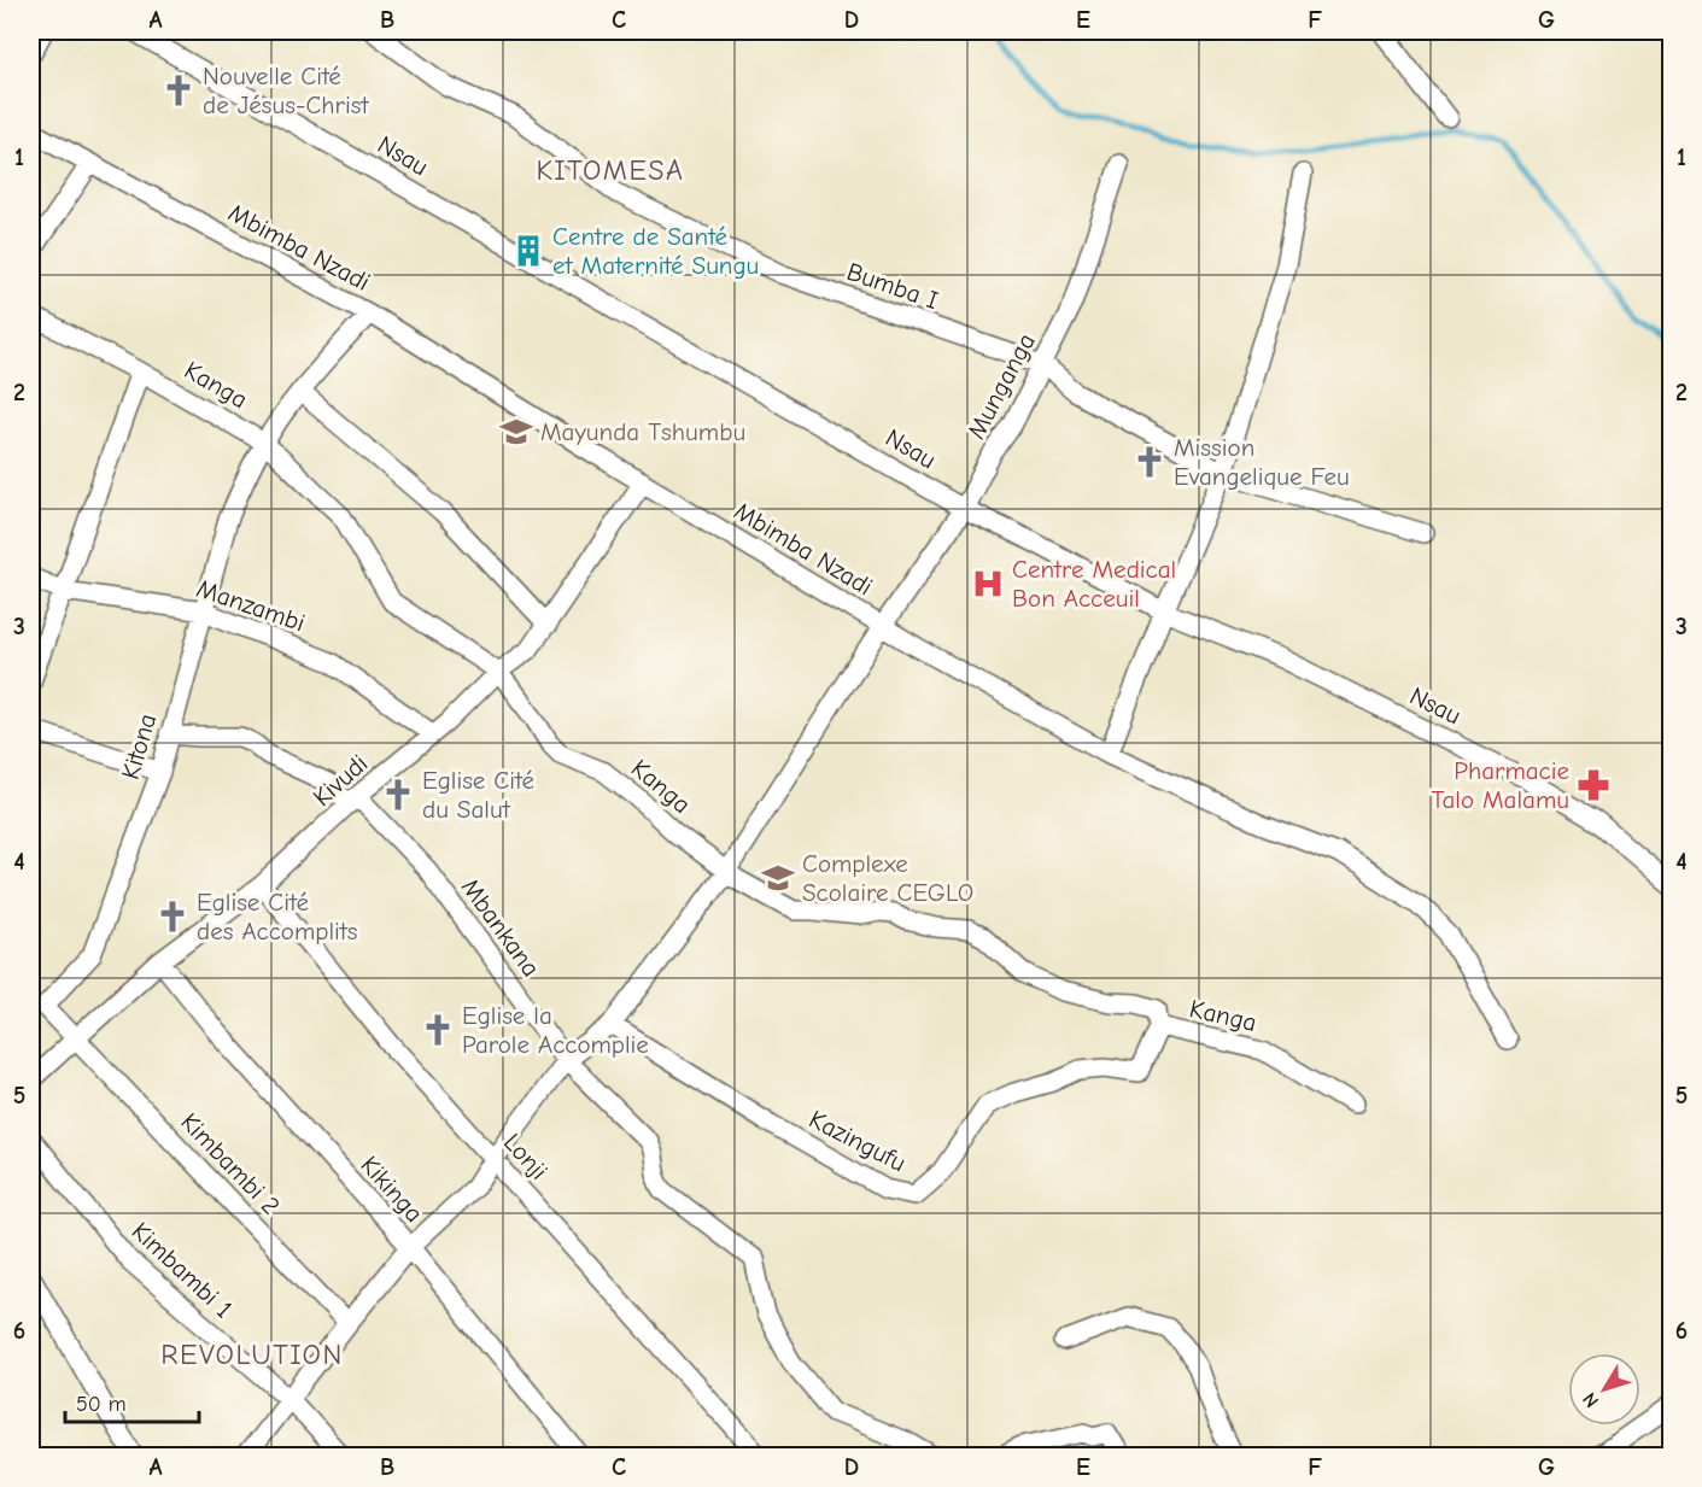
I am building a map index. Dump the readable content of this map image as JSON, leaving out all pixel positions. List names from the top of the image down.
{
  "streets": {
    "street": [
      "Nsau",
      "Mbimba Nzadi",
      "Bumba I",
      "Kanga",
      "Munganga",
      "Manzambi",
      "Kitona",
      "Kivudi",
      "Mbankana",
      "Kazingufu",
      "Lonji",
      "Kimbambi 2",
      "Kikinga",
      "Kimbambi 1"
    ]
  },
  "crossings": [
    ["Nsau", "Munganga"],
    ["Mbimba Nzadi", "Munganga"],
    ["Mbimba Nzadi", "Kitona"],
    ["Mbimba Nzadi", "Kivudi"],
    ["Bumba I", "Munganga"],
    ["Kanga", "Munganga"],
    ["Kanga", "Kitona"],
    ["Kanga", "Kivudi"],
    ["Kanga", "Kazingufu"],
    ["Munganga", "Mbankana"],
    ["Munganga", "Kazingufu"],
    ["Munganga", "Lonji"],
    ["Munganga", "Kimbambi 2"],
    ["Munganga", "Kikinga"],
    ["Munganga", "Kimbambi 1"],
    ["Manzambi", "Kitona"],
    ["Manzambi", "Kivudi"],
    ["Kitona", "Kivudi"],
    ["Kitona", "Mbankana"],
    ["Kitona", "Kimbambi 2"],
    ["Kivudi", "Mbankana"],
    ["Kivudi", "Lonji"],
    ["Kivudi", "Kimbambi 2"],
    ["Kivudi", "Kikinga"]
  ],
  "districts": ["KITOMESA", "REVOLUTION"],
  "places": {
    "church": [
      "Nouvelle Cité de Jésus-Christ",
      "Mission Evangelique Feu",
      "Eglise Cité du Salut",
      "Eglise Cité des Accomplits",
      "Eglise la Parole Accomplie"
    ],
    "building": ["Centre de Santé et Maternité Sungu"],
    "school or university": ["Mayunda Tshumbu", "Complexe Scolaire CEGLO"],
    "hospital": ["Centre Medical Bon Acceuil"],
    "pharmacy": ["Pharmacie Talo Malamu"]
  },
  "scale_bar": "50 m",
  "north": "bottom left",
  "grid": {
    "columns": [
      "A",
      "B",
      "C",
      "D",
      "E",
      "F",
      "G"
    ],
    "rows": [
      "1",
      "2",
      "3",
      "4",
      "5",
      "6"
    ]
  }
}
